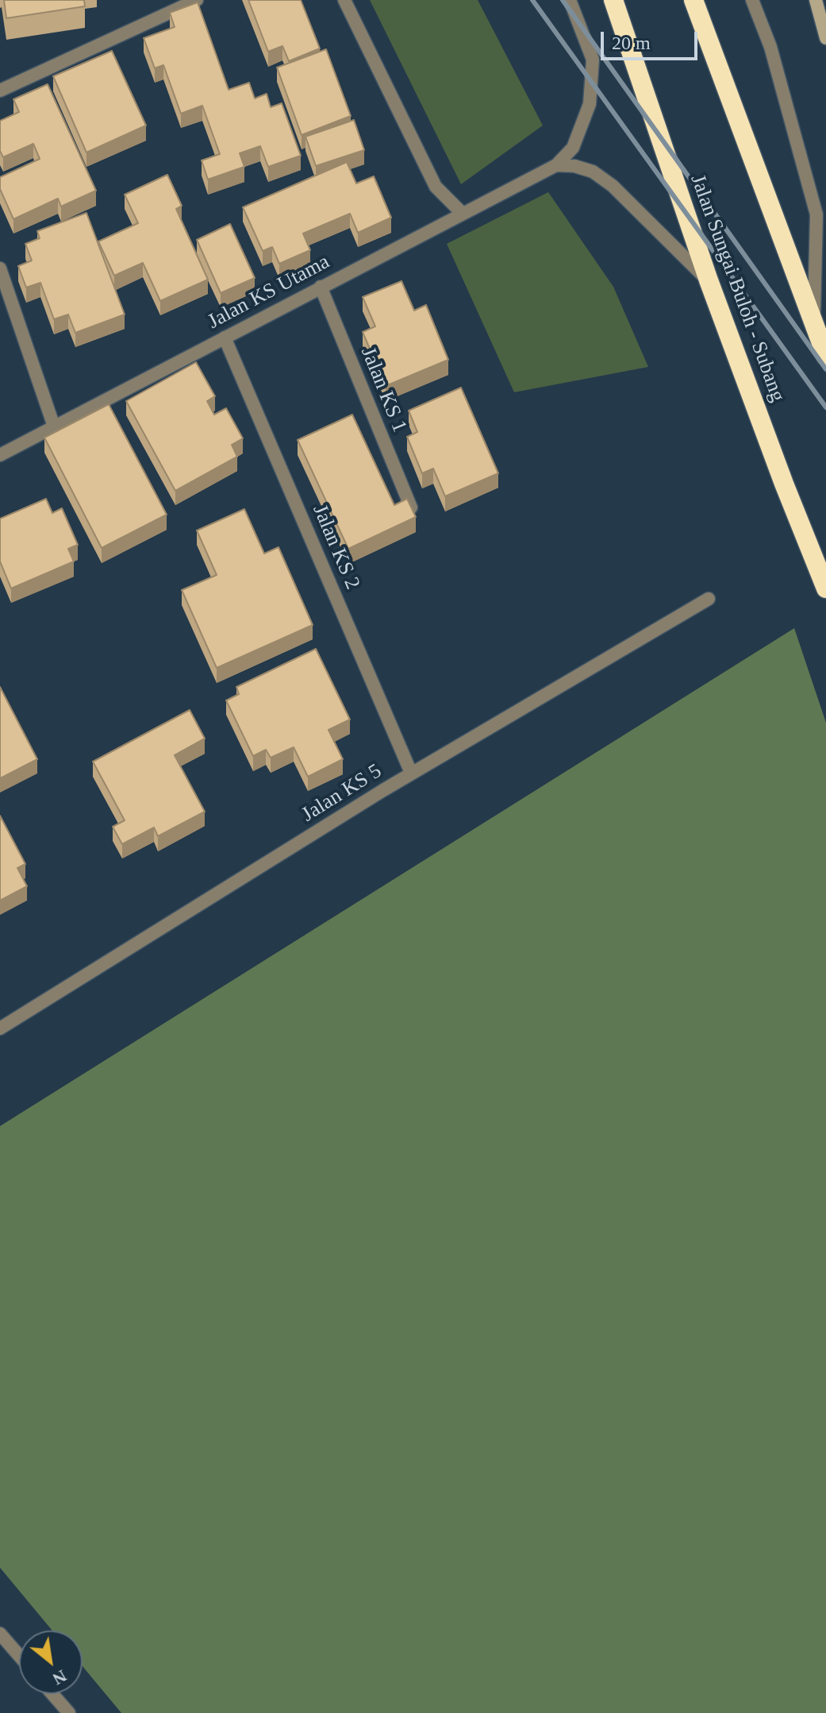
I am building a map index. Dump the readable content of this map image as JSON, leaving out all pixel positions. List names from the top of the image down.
{
  "streets": {
    "highway": ["Jalan Sungai Buloh - Subang"],
    "street": [
      "Jalan KS Utama",
      "Jalan KS 1",
      "Jalan KS 2",
      "Jalan KS 5"
    ]
  },
  "crossings": [
    ["Jalan KS Utama", "Jalan KS 1"],
    ["Jalan KS Utama", "Jalan KS 2"],
    ["Jalan KS 2", "Jalan KS 5"]
  ],
  "scale_bar": "20 m",
  "north": "bottom right"
}
